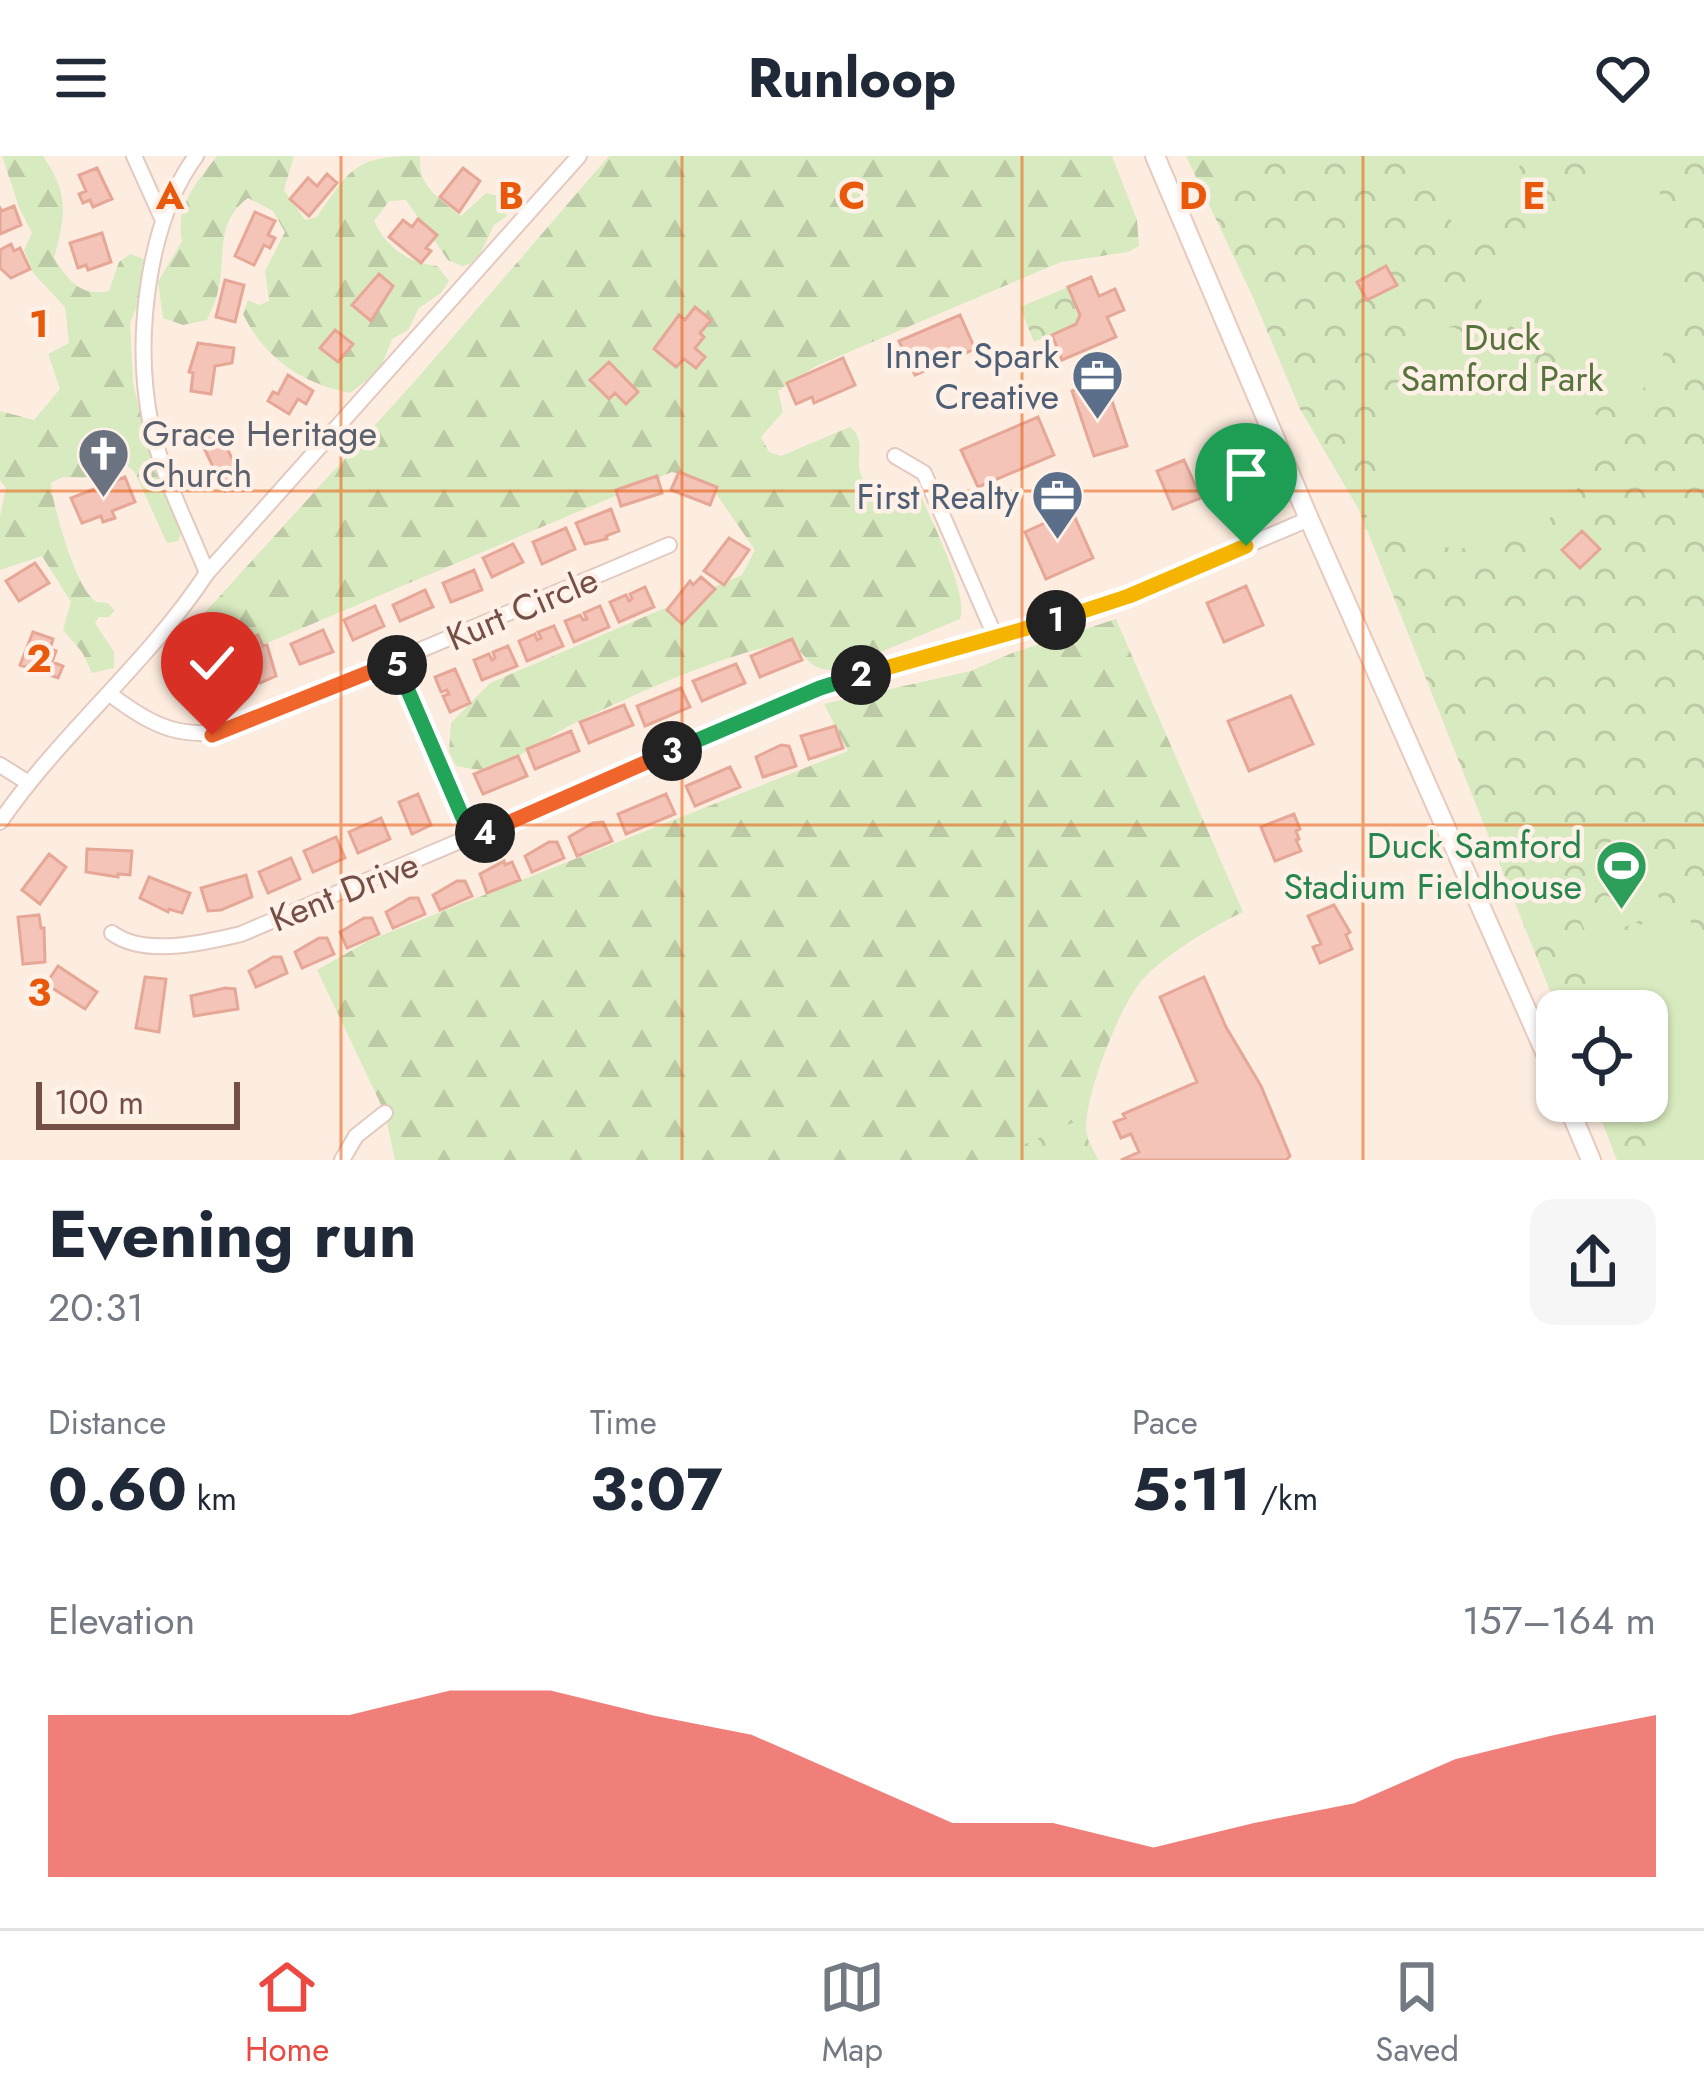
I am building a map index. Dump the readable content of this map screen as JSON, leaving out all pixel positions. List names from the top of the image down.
{
  "streets": {
    "street": ["Kurt Circle", "Kent Drive"]
  },
  "parks": ["Duck Samford Park"],
  "places": {
    "office": ["Inner Spark Creative", "First Realty"],
    "church": ["Grace Heritage Church"],
    "sports": ["Duck Samford Stadium Fieldhouse"]
  },
  "scale_bar": "100 m",
  "page": {
    "header": "Runloop",
    "pins": [
      "1",
      "5",
      "2",
      "3",
      "4"
    ],
    "scale": "100 m",
    "heading": ["Evening run", "20:31"],
    "stats": [
      ["Distance", "0.60 km"],
      ["Time", "3:07"],
      ["Pace", "5:11 /km"]
    ],
    "chart": ["Elevation", "157–164 m"],
    "tabs": ["Home", "Map", "Saved"]
  },
  "grid": {
    "columns": [
      "A",
      "B",
      "C",
      "D",
      "E"
    ],
    "rows": ["1", "2", "3"]
  }
}
